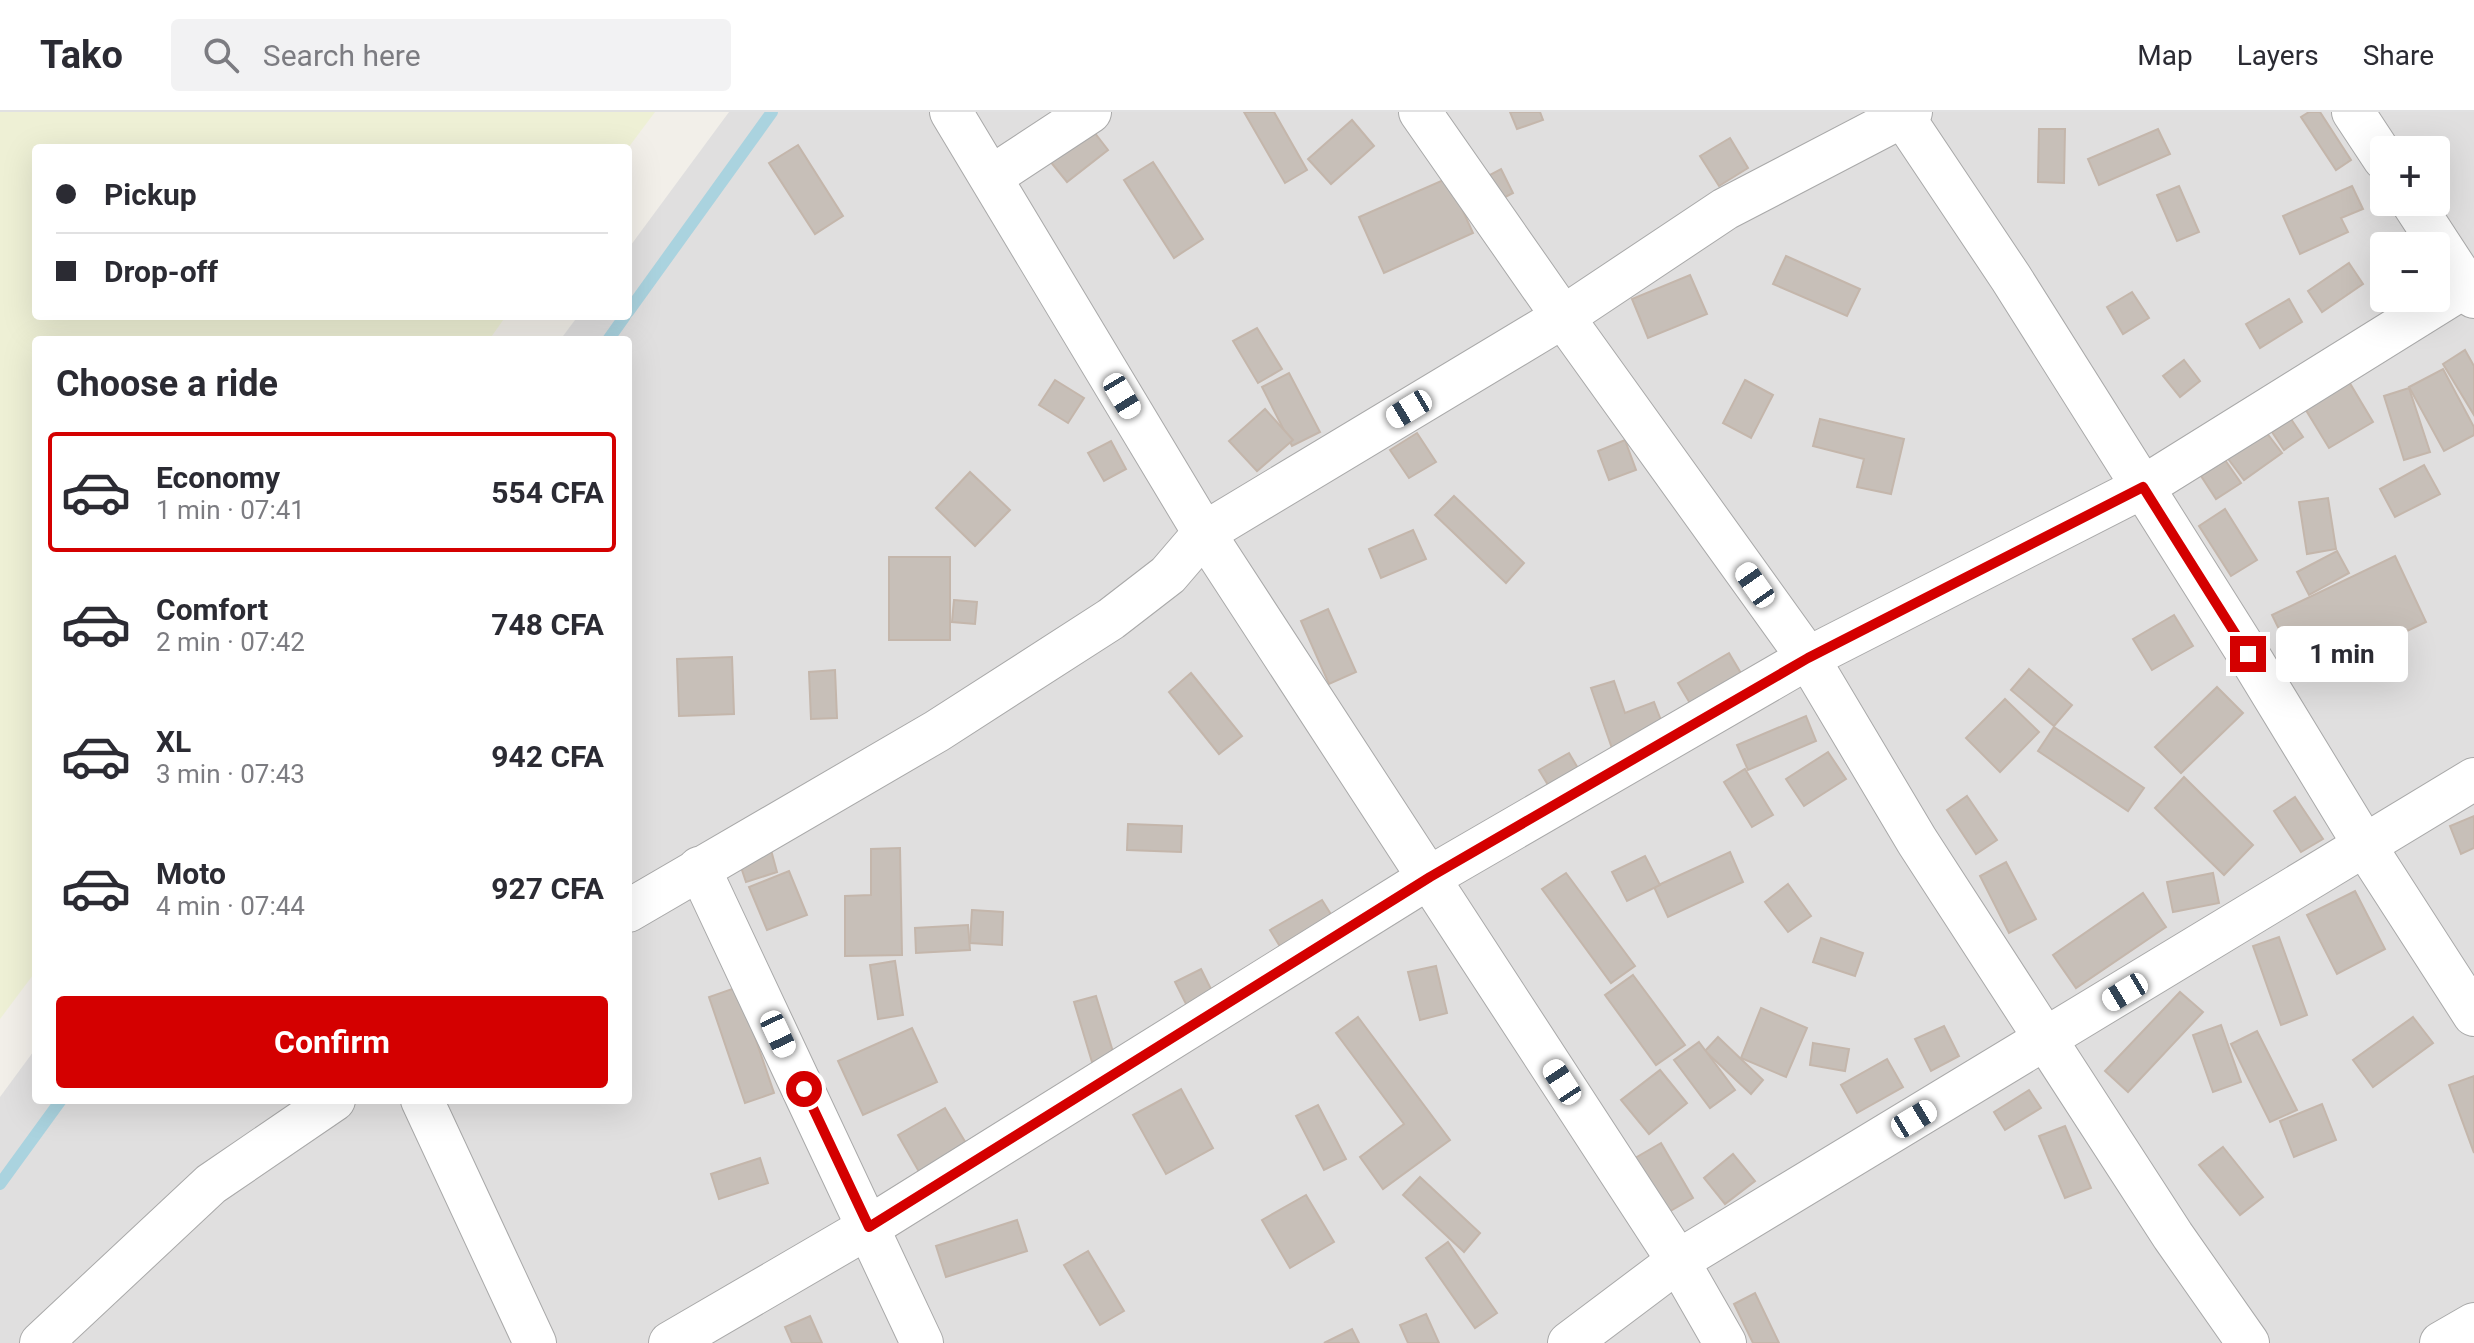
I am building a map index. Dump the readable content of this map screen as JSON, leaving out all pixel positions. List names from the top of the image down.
{
  "page": {
    "header": "Tako",
    "search": "Search here",
    "nav": ["Map", "Layers", "Share"],
    "map_buttons": ["+", "−"],
    "banner": ["Pickup", "Drop-off"],
    "heading": "Choose a ride",
    "list": [
      {
        "name": "Economy",
        "note": "1 min · 07:41",
        "value": "554 CFA"
      },
      {
        "name": "Comfort",
        "note": "2 min · 07:42",
        "value": "748 CFA"
      },
      {
        "name": "XL",
        "note": "3 min · 07:43",
        "value": "942 CFA"
      },
      {
        "name": "Moto",
        "note": "4 min · 07:44",
        "value": "927 CFA"
      }
    ],
    "bubble": "1 min",
    "buttons": "Confirm"
  }
}
